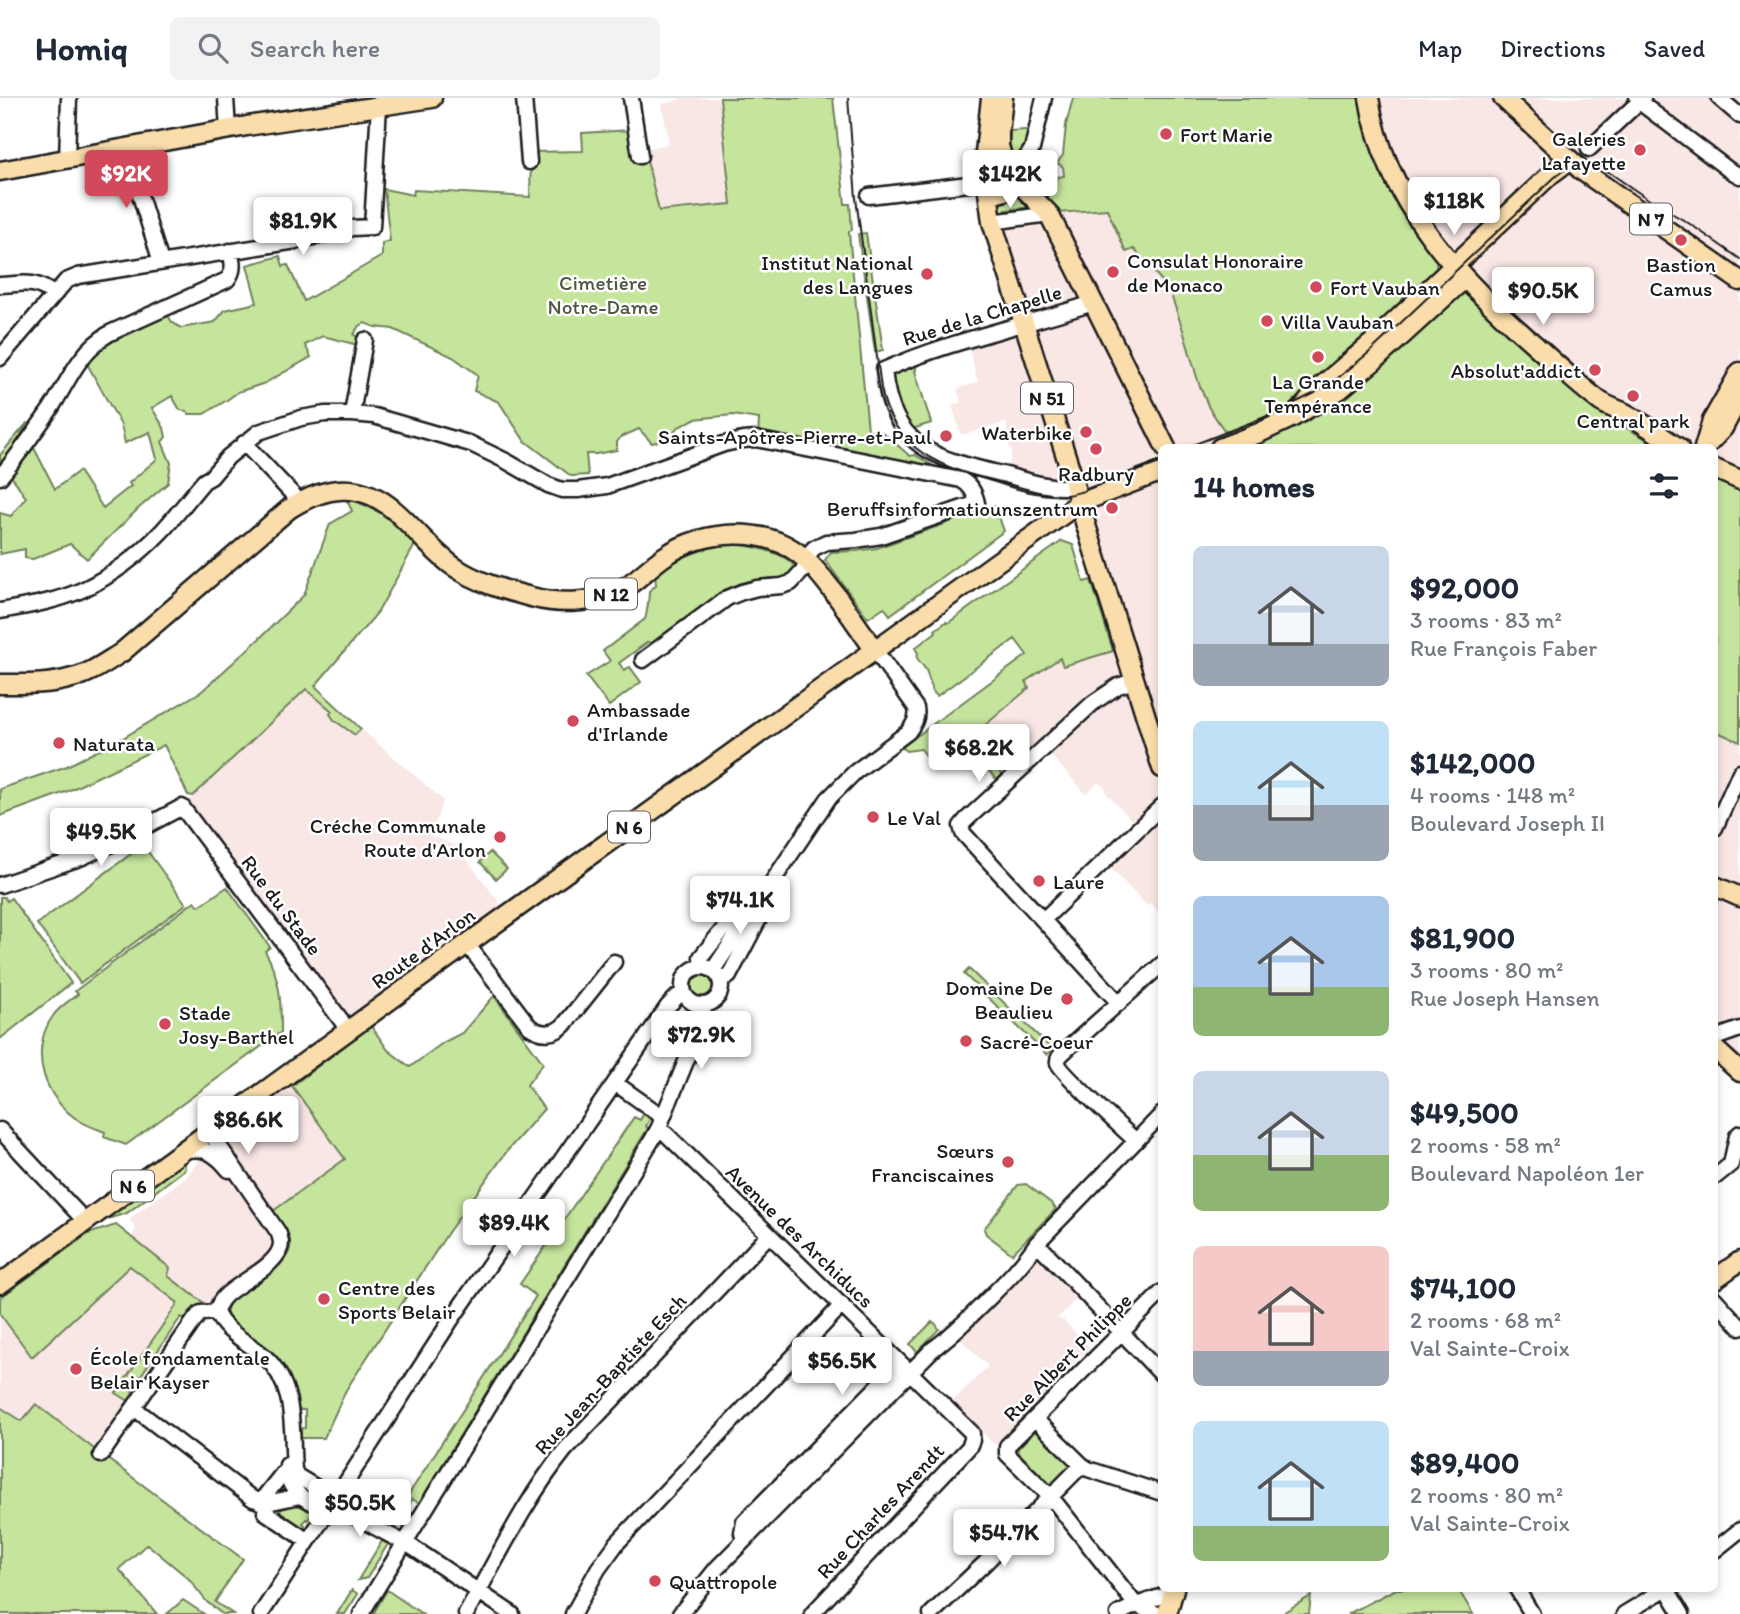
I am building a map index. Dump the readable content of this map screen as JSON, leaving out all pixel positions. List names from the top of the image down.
{
  "streets": {
    "main road": [
      "N 7",
      "N 51",
      "N 12",
      "N 6",
      "Route d'Arlon"
    ],
    "street": [
      "Rue de la Chapelle",
      "Rue du Stade",
      "Avenue des Archiducs",
      "Rue Albert Philippe",
      "Rue Jean-Baptiste Esch",
      "Rue Charles Arendt"
    ]
  },
  "crossings": [
    ["Rue de la Chapelle", "N 51"],
    ["Rue de la Chapelle", "N 6"],
    ["N 51", "N 6"],
    ["N 12", "N 6"],
    ["N 12", "Route d'Arlon"],
    ["N 6", "Route d'Arlon"],
    ["Rue du Stade", "Route d'Arlon"],
    ["Avenue des Archiducs", "Rue Jean-Baptiste Esch"],
    ["Avenue des Archiducs", "Rue Charles Arendt"]
  ],
  "parks": ["Cimetière Notre-Dame"],
  "places": [
    "Fort Marie",
    "Galeries Lafayette",
    "Bastion Camus",
    "Consulat Honoraire de Monaco",
    "Institut National des Langues",
    "Fort Vauban",
    "Villa Vauban",
    "La Grande Tempérance",
    "Absolut'addict",
    "Central park",
    "Waterbike",
    "Saints-Apôtres-Pierre-et-Paul",
    "Radbury",
    "Beruffsinformatiounszentrum",
    "Ambassade d'Irlande",
    "Naturata",
    "Le Val",
    "Créche Communale Route d'Arlon",
    "Laure",
    "Domaine De Beaulieu",
    "Stade Josy-Barthel",
    "Sacré-Coeur",
    "Sœurs Franciscaines",
    "Centre des Sports Belair",
    "École fondamentale Belair Kayser",
    "Quattropole"
  ],
  "page": {
    "header": "Homiq",
    "search": "Search here",
    "nav": ["Map", "Directions", "Saved"],
    "price": [
      "$92K",
      "$142K",
      "$118K",
      "$81.9K",
      "$90.5K",
      "$68.2K",
      "$49.5K",
      "$74.1K",
      "$72.9K",
      "$86.6K",
      "$89.4K",
      "$56.5K",
      "$50.5K",
      "$54.7K"
    ],
    "heading": "14 homes",
    "list": [
      {
        "name": "$92,000",
        "note": "3 rooms · 83 m² · Rue François Faber"
      },
      {
        "name": "$142,000",
        "note": "4 rooms · 148 m² · Boulevard Joseph II"
      },
      {
        "name": "$81,900",
        "note": "3 rooms · 80 m² · Rue Joseph Hansen"
      },
      {
        "name": "$49,500",
        "note": "2 rooms · 58 m² · Boulevard Napoléon 1er"
      },
      {
        "name": "$74,100",
        "note": "2 rooms · 68 m² · Val Sainte-Croix"
      },
      {
        "name": "$89,400",
        "note": "2 rooms · 80 m² · Val Sainte-Croix"
      }
    ]
  }
}
